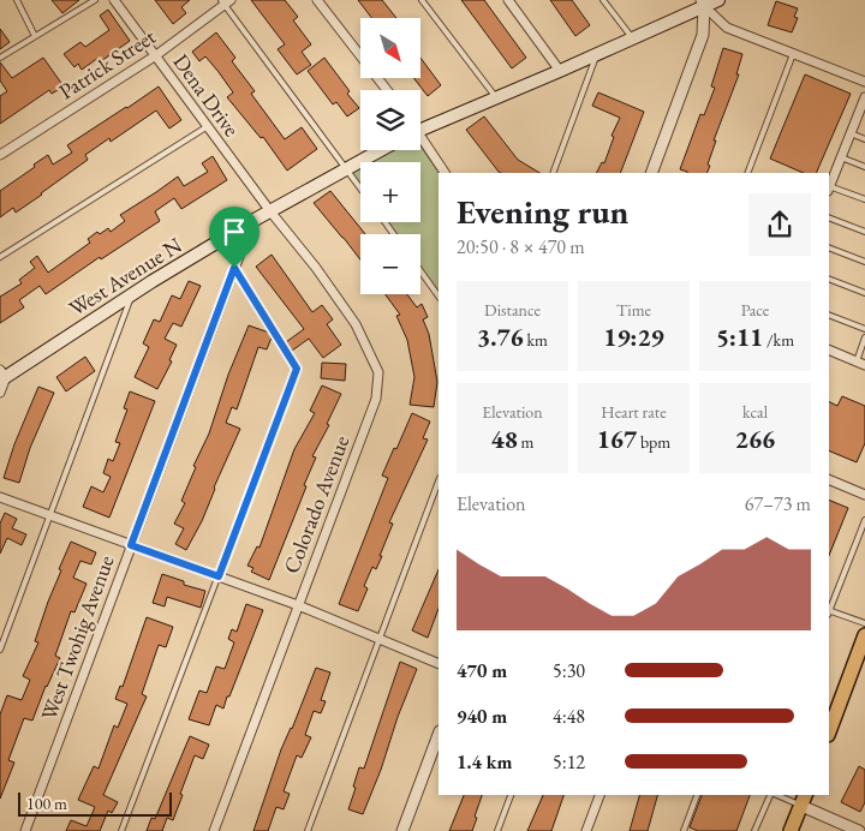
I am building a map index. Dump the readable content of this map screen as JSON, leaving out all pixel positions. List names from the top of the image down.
{
  "streets": {
    "main road": ["West Avenue N"],
    "street": [
      "Patrick Street",
      "Dena Drive",
      "Colorado Avenue",
      "West Twohig Avenue"
    ]
  },
  "crossings": [
    ["Patrick Street", "Dena Drive"],
    ["Dena Drive", "West Avenue N"],
    ["Dena Drive", "Colorado Avenue"],
    ["West Avenue N", "Colorado Avenue"],
    ["West Avenue N", "West Twohig Avenue"]
  ],
  "scale_bar": "100 m",
  "north": "bottom right",
  "page": {
    "map_buttons": ["+", "−"],
    "heading": ["Evening run", "20:50 · 8 × 470 m"],
    "stats": [
      ["Distance", "3.76 km"],
      ["Time", "19:29"],
      ["Pace", "5:11 /km"],
      ["Elevation", "48 m"],
      ["Heart rate", "167 bpm"],
      ["kcal", "266"]
    ],
    "chart": ["Elevation", "67–73 m"],
    "list": [
      {
        "name": "470 m",
        "note": "5:30"
      },
      {
        "name": "940 m",
        "note": "4:48"
      },
      {
        "name": "1.4 km",
        "note": "5:12"
      }
    ],
    "scale": "100 m"
  }
}
